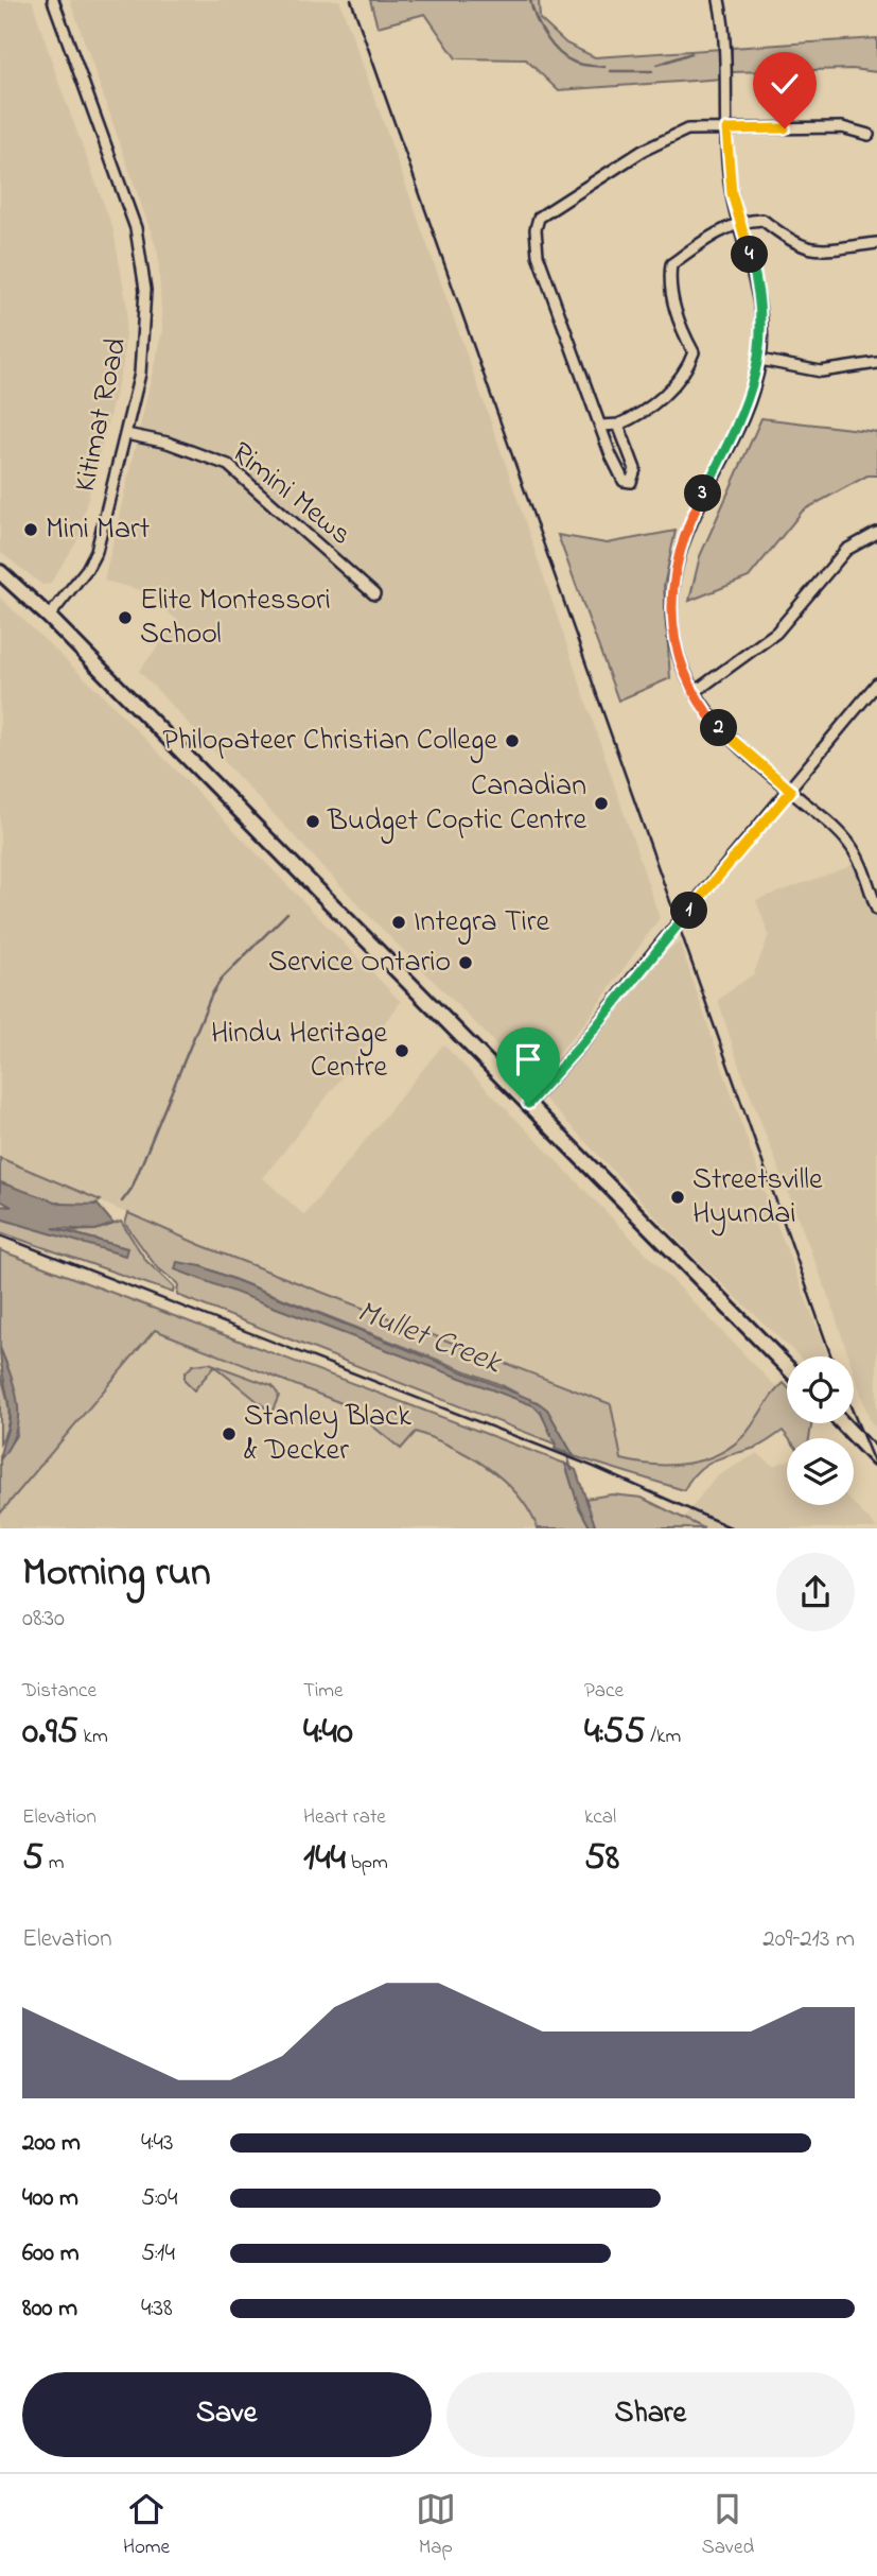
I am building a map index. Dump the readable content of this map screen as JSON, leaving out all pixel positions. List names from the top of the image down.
{
  "streets": {
    "street": ["Kitimat Road", "Rimini Mews"]
  },
  "crossings": [
    ["Kitimat Road", "Rimini Mews"]
  ],
  "water": ["Mullet Creek"],
  "places": [
    "Mini Mart",
    "Elite Montessori School",
    "Philopateer Christian College",
    "Canadian Coptic Centre",
    "Budget",
    "Integra Tire",
    "Service Ontario",
    "Hindu Heritage Centre",
    "Streetsville Hyundai",
    "Stanley Black & Decker"
  ],
  "page": {
    "pins": [
      "4",
      "3",
      "2",
      "1"
    ],
    "heading": ["Morning run", "08:30"],
    "stats": [
      ["Distance", "0.95 km"],
      ["Time", "4:40"],
      ["Pace", "4:55 /km"],
      ["Elevation", "5 m"],
      ["Heart rate", "144 bpm"],
      ["kcal", "58"]
    ],
    "chart": ["Elevation", "209–213 m"],
    "list": [
      {
        "name": "200 m",
        "note": "4:43"
      },
      {
        "name": "400 m",
        "note": "5:04"
      },
      {
        "name": "600 m",
        "note": "5:14"
      },
      {
        "name": "800 m",
        "note": "4:38"
      }
    ],
    "buttons": ["Save", "Share"],
    "tabs": ["Home", "Map", "Saved"]
  }
}
